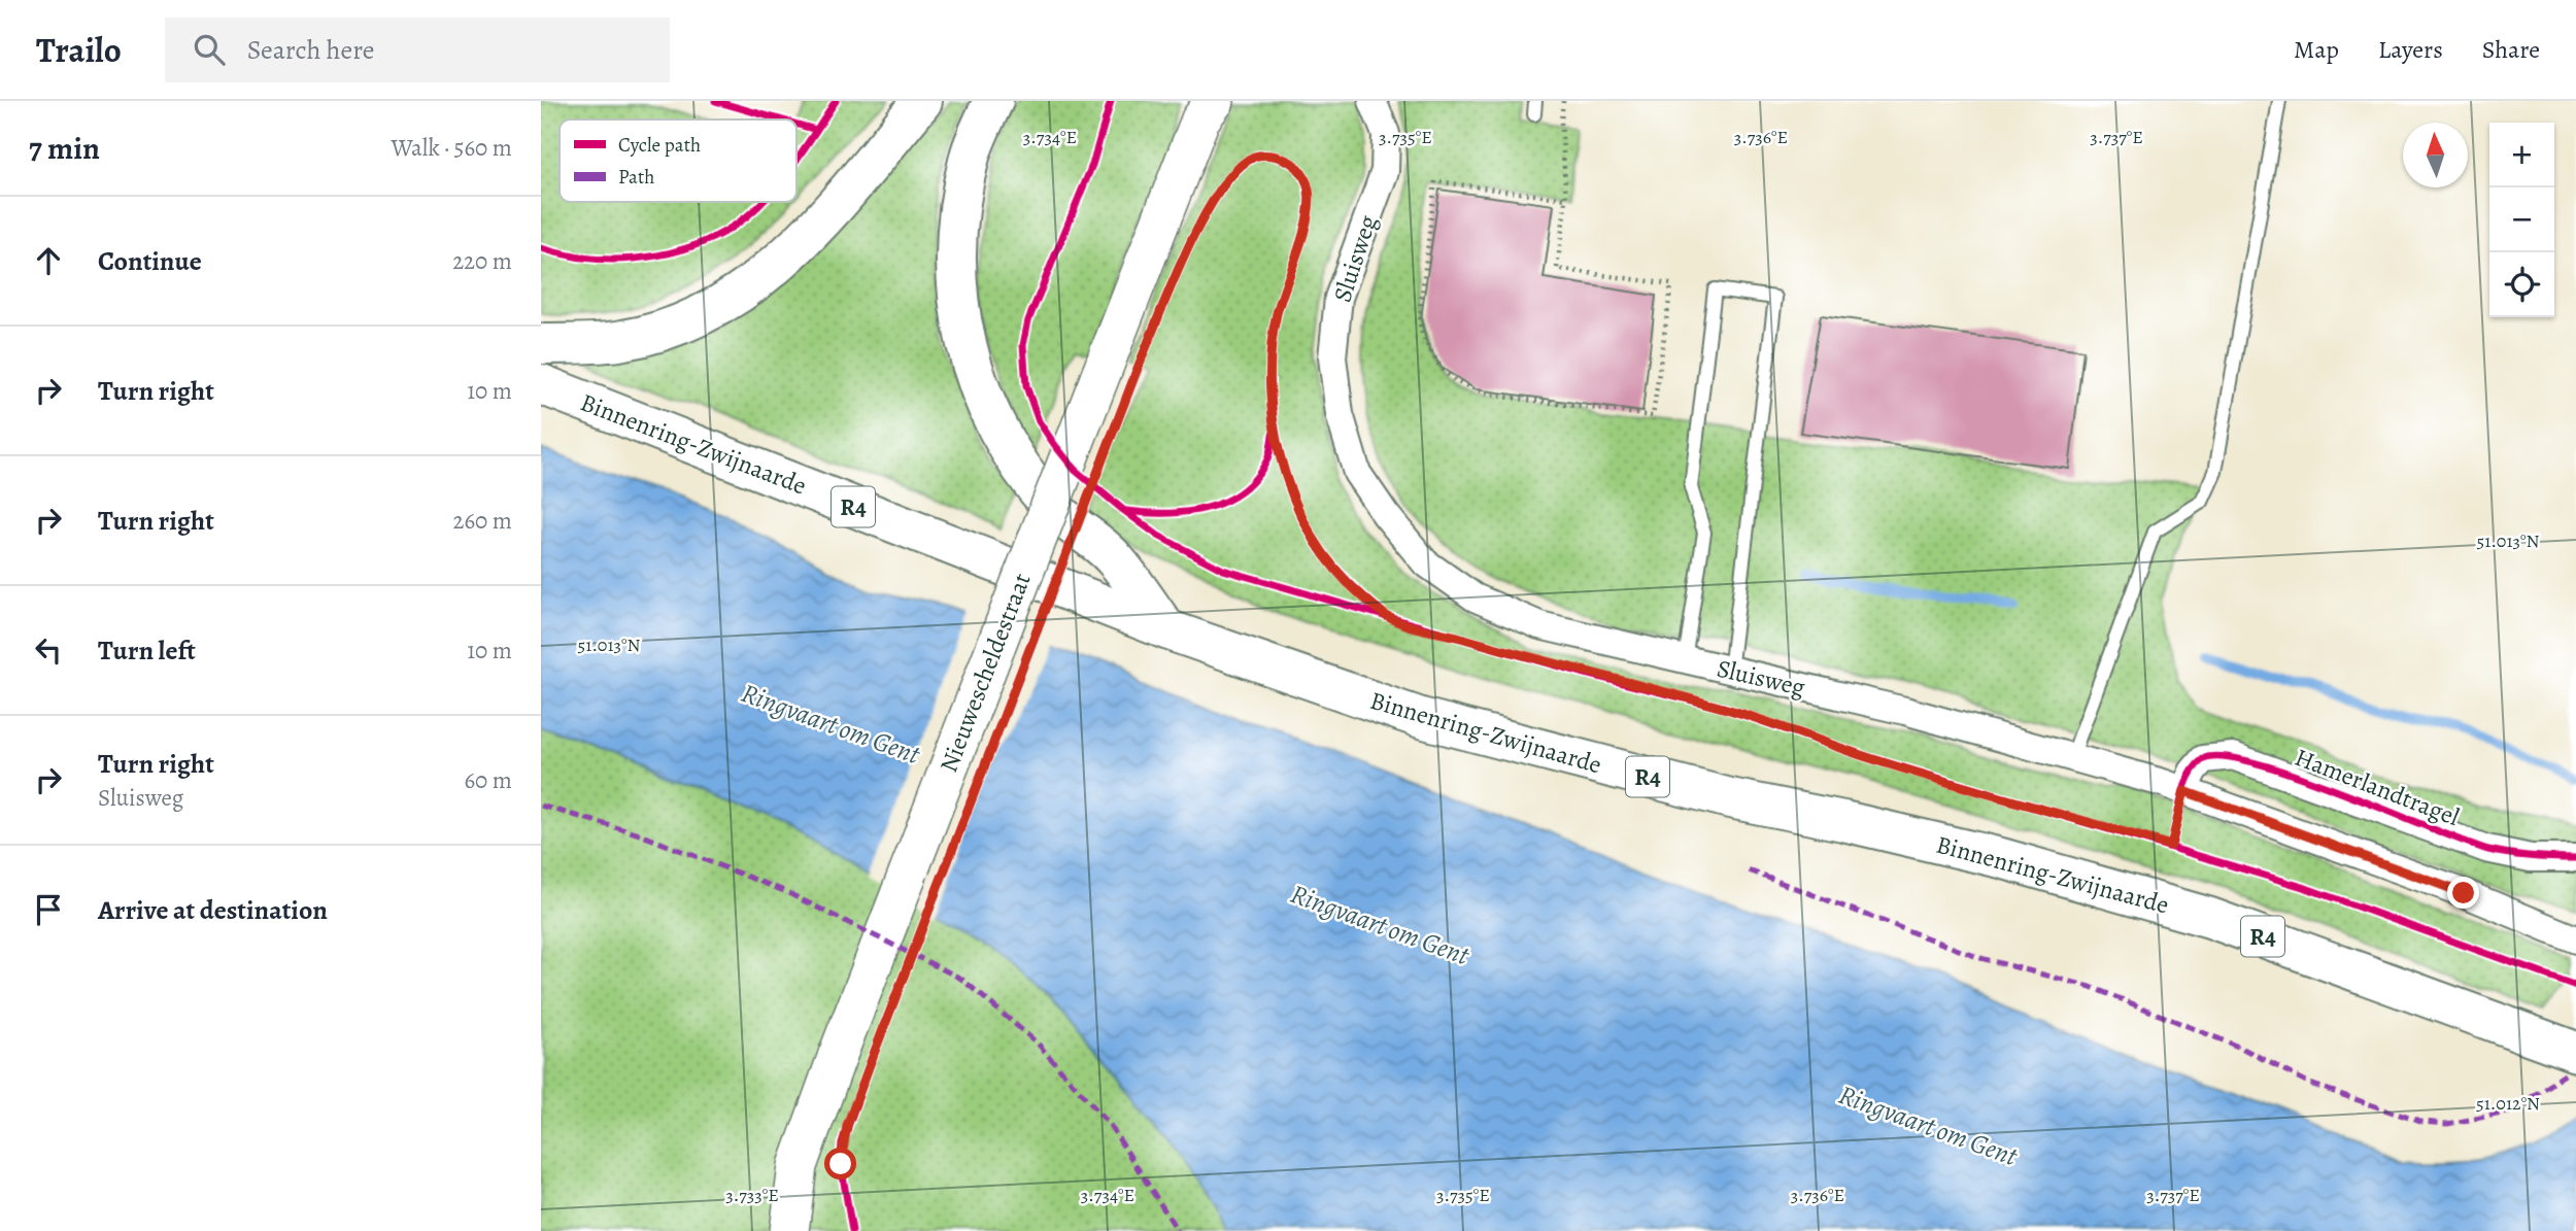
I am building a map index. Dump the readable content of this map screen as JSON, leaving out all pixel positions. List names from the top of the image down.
{
  "streets": {
    "highway": ["Binnenring-Zwijnaarde", "R4"],
    "main road": ["Nieuwescheldestraat"],
    "street": ["Sluisweg", "Hamerlandtragel"]
  },
  "crossings": [
    ["Sluisweg", "Hamerlandtragel"]
  ],
  "water": ["Ringvaart om Gent"],
  "legend": ["Cycle path", "Path"],
  "north": "top",
  "page": {
    "header": "Trailo",
    "search": "Search here",
    "nav": ["Map", "Layers", "Share"],
    "heading": ["7 min", "Walk · 560 m"],
    "map_buttons": ["+", "−"],
    "list": [
      ["Continue", "220 m"],
      ["Turn right", "10 m"],
      ["Turn right", "260 m"],
      ["Turn left", "10 m"],
      ["Turn right", "Sluisweg", "60 m"],
      "Arrive at destination"
    ]
  },
  "coordinates": [
    "3.734°E",
    "3.735°E",
    "3.736°E",
    "3.737°E",
    "51.013°N",
    "51.012°N",
    "3.733°E"
  ]
}
